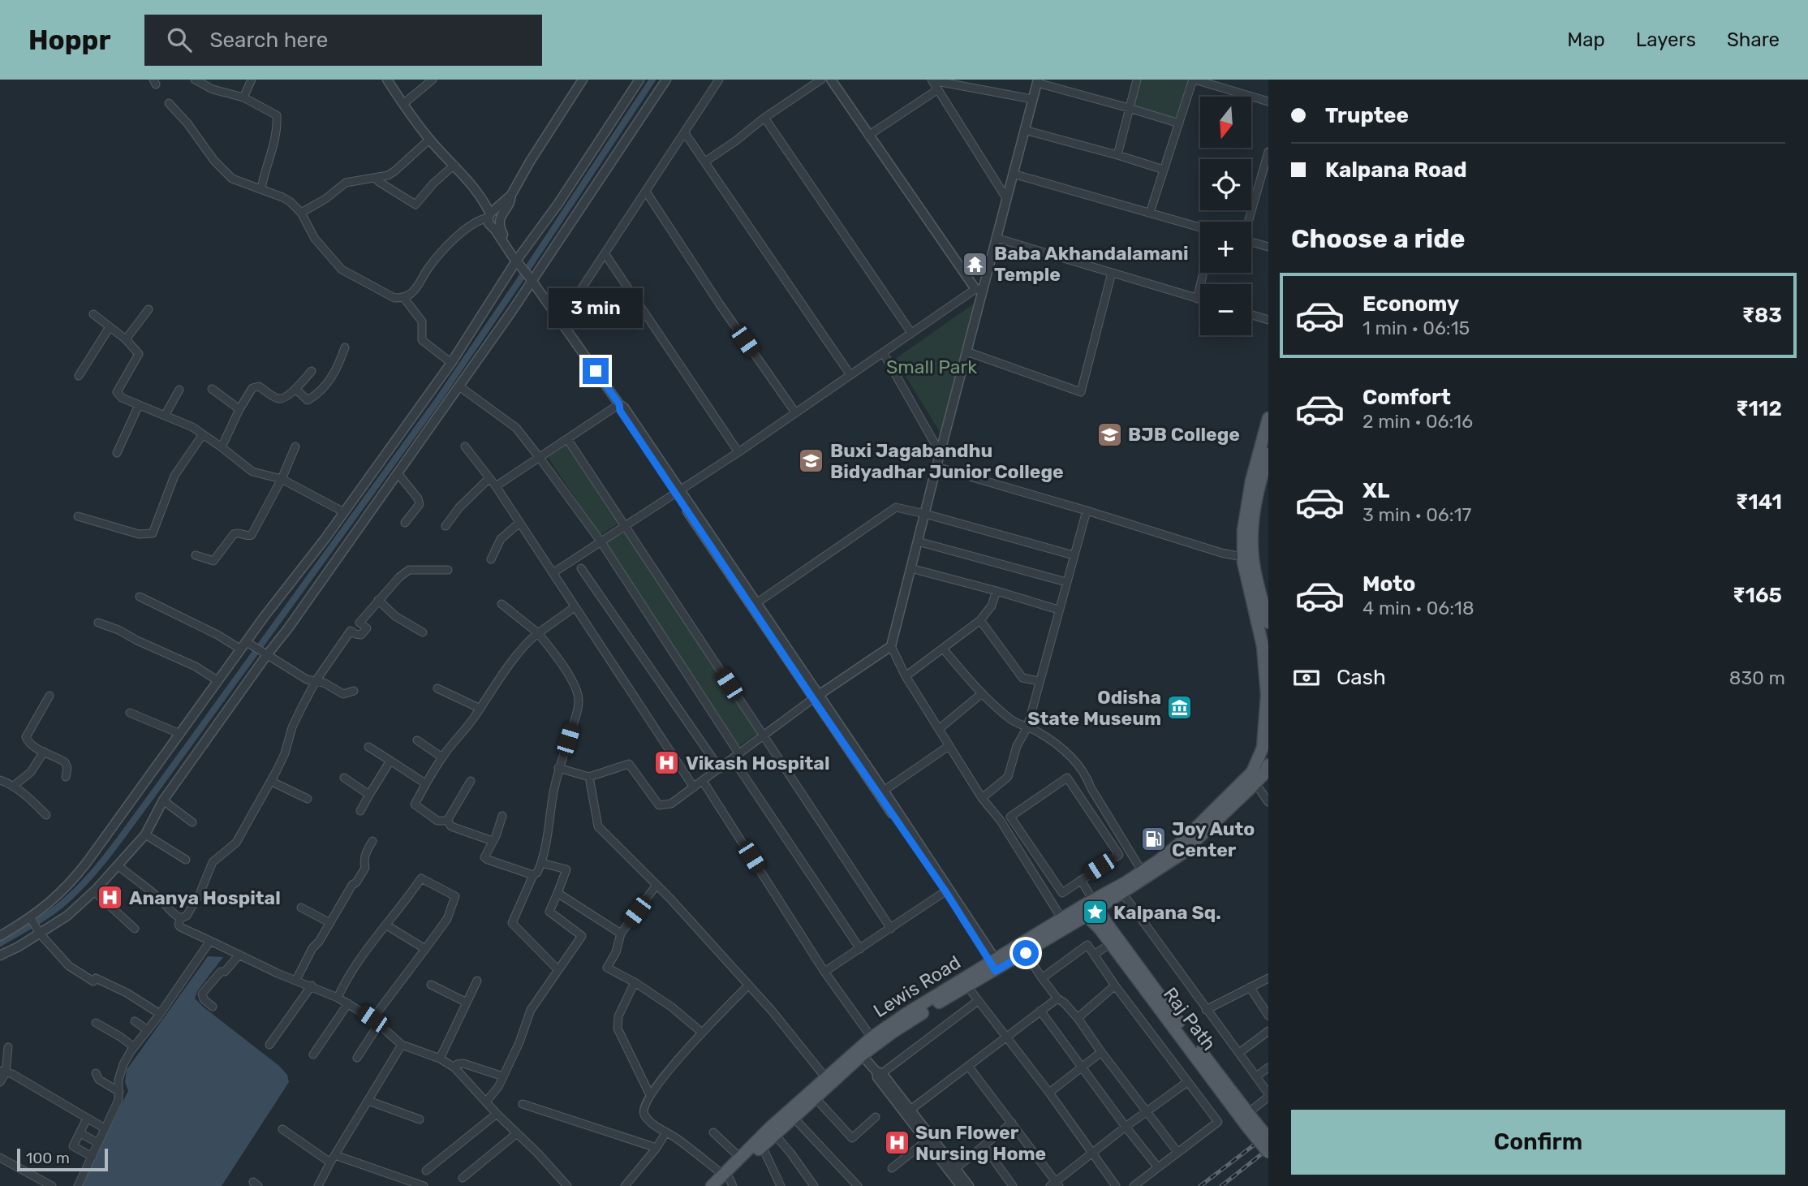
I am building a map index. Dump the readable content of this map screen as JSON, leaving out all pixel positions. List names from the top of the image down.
{
  "streets": {
    "main road": ["Lewis Road", "Raj Path"]
  },
  "crossings": [
    ["Lewis Road", "Raj Path"]
  ],
  "parks": ["Small Park"],
  "places": {
    "temple": ["Baba Akhandalamani Temple"],
    "school or university": ["BJB College", "Buxi Jagabandhu Bidyadhar Junior College"],
    "museum": ["Odisha State Museum"],
    "hospital": ["Vikash Hospital", "Ananya Hospital", "Sun Flower Nursing Home"],
    "fuel station": ["Joy Auto Center"],
    "place": ["Kalpana Sq."]
  },
  "scale_bar": "100 m",
  "north": "bottom",
  "page": {
    "header": "Hoppr",
    "search": "Search here",
    "nav": ["Map", "Layers", "Share"],
    "banner": ["Truptee", "Kalpana Road"],
    "map_buttons": ["+", "−"],
    "heading": "Choose a ride",
    "list": [
      {
        "name": "Economy",
        "note": "1 min · 06:15",
        "value": "₹83"
      },
      {
        "name": "Comfort",
        "note": "2 min · 06:16",
        "value": "₹112"
      },
      {
        "name": "XL",
        "note": "3 min · 06:17",
        "value": "₹141"
      },
      {
        "name": "Moto",
        "note": "4 min · 06:18",
        "value": "₹165"
      }
    ],
    "bubble": "3 min",
    "pay": ["Cash", "830 m"],
    "buttons": "Confirm",
    "scale": "100 m"
  }
}
